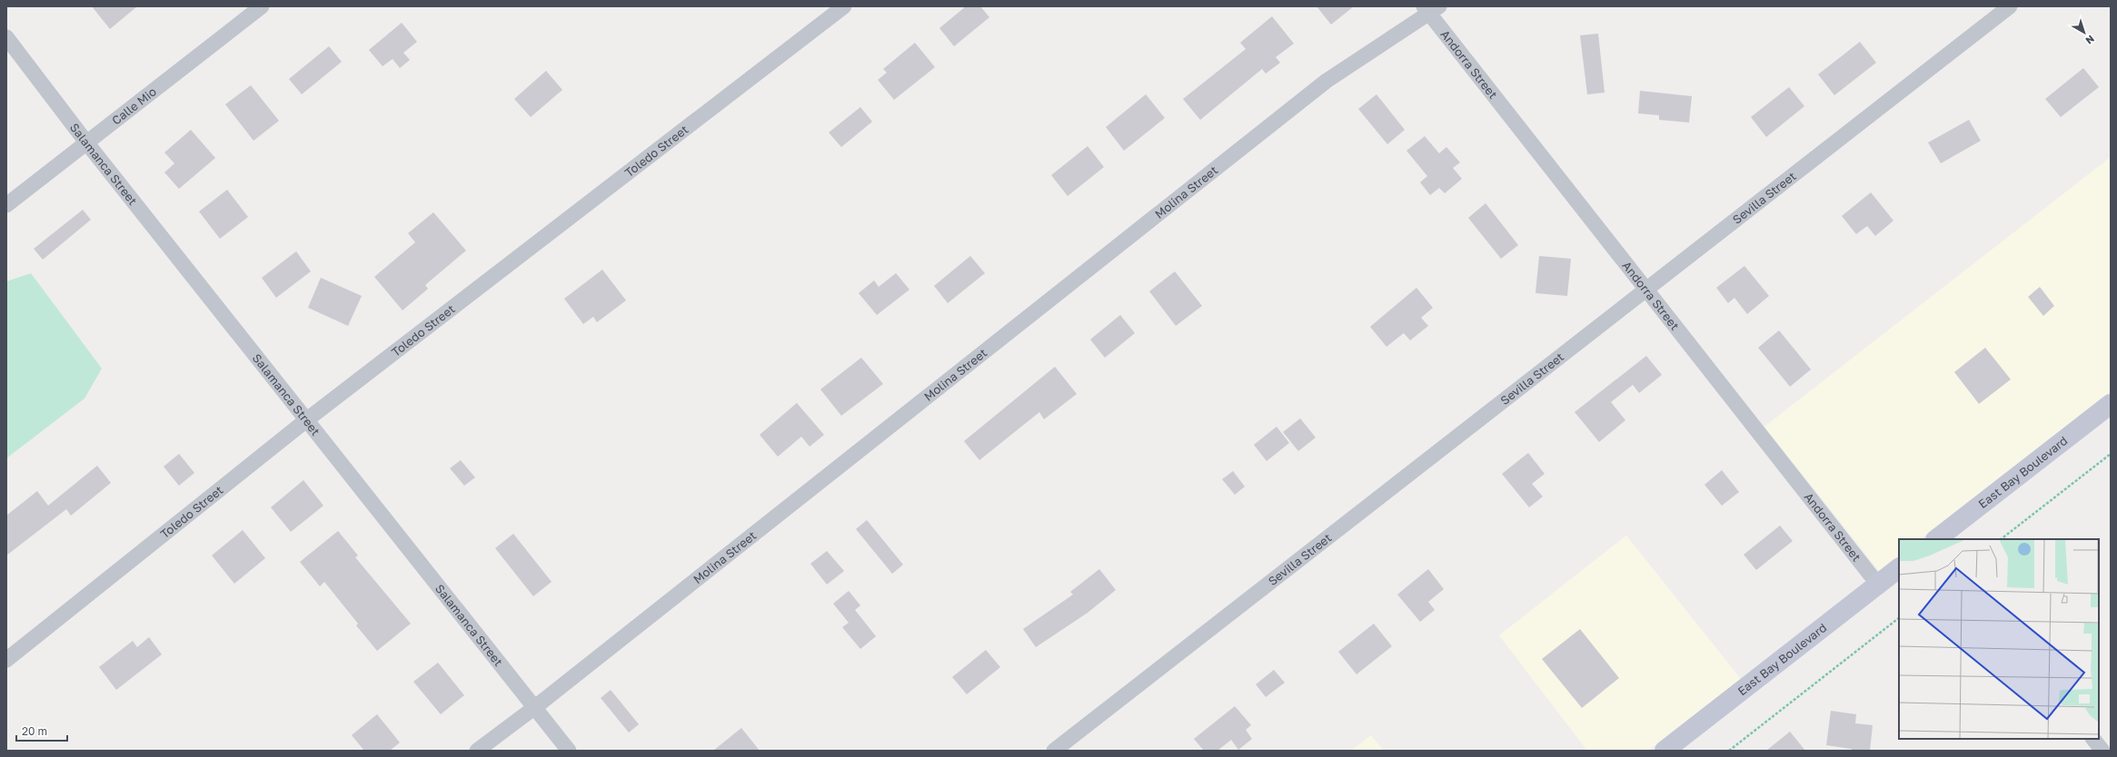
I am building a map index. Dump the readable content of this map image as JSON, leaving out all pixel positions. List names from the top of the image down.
{
  "streets": {
    "main road": ["East Bay Boulevard"],
    "street": [
      "Andorra Street",
      "Calle Mio",
      "Toledo Street",
      "Salamanca Street",
      "Molina Street",
      "Sevilla Street"
    ]
  },
  "crossings": [
    ["Andorra Street", "Molina Street"],
    ["Andorra Street", "Sevilla Street"],
    ["Andorra Street", "East Bay Boulevard"],
    ["Calle Mio", "Salamanca Street"],
    ["Toledo Street", "Salamanca Street"],
    ["Salamanca Street", "Molina Street"]
  ],
  "scale_bar": "20 m",
  "north": "bottom right"
}
